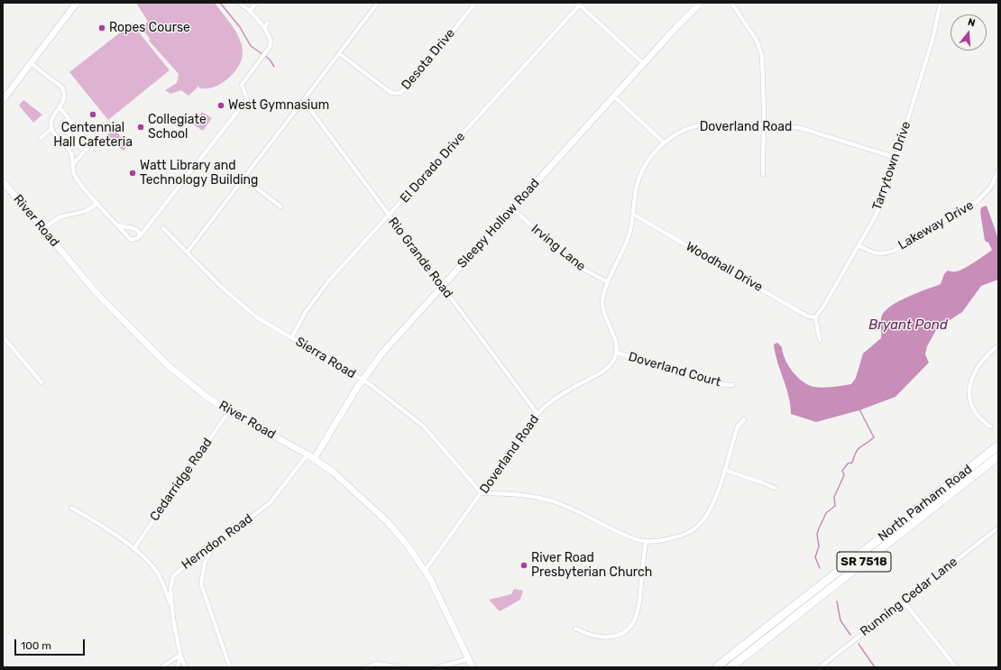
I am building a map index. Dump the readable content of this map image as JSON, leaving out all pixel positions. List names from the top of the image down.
{
  "streets": {
    "highway": ["North Parham Road", "SR 7518"],
    "street": [
      "Desota Drive",
      "Doverland Road",
      "Tarrytown Drive",
      "El Dorado Drive",
      "River Road",
      "Sleepy Hollow Road",
      "Lakeway Drive",
      "Irving Lane",
      "Rio Grande Road",
      "Woodhall Drive",
      "Sierra Road",
      "Doverland Court",
      "Cedarridge Road",
      "Herndon Road",
      "Running Cedar Lane"
    ]
  },
  "crossings": [
    ["Doverland Road", "Tarrytown Drive"],
    ["Doverland Road", "River Road"],
    ["Doverland Road", "Irving Lane"],
    ["Doverland Road", "Rio Grande Road"],
    ["Doverland Road", "Woodhall Drive"],
    ["Doverland Road", "Sierra Road"],
    ["Doverland Road", "Doverland Court"],
    ["Tarrytown Drive", "Lakeway Drive"],
    ["Tarrytown Drive", "Woodhall Drive"],
    ["El Dorado Drive", "Rio Grande Road"],
    ["El Dorado Drive", "Sierra Road"],
    ["River Road", "Sleepy Hollow Road"],
    ["River Road", "Cedarridge Road"],
    ["River Road", "Herndon Road"],
    ["Sleepy Hollow Road", "Irving Lane"],
    ["Sleepy Hollow Road", "Rio Grande Road"],
    ["Sleepy Hollow Road", "Sierra Road"]
  ],
  "water": ["Bryant Pond"],
  "places": [
    "Ropes Course",
    "West Gymnasium",
    "Centennial Hall Cafeteria",
    "Collegiate School",
    "Watt Library and Technology Building",
    "River Road Presbyterian Church"
  ],
  "scale_bar": "100 m",
  "north": "top"
}
